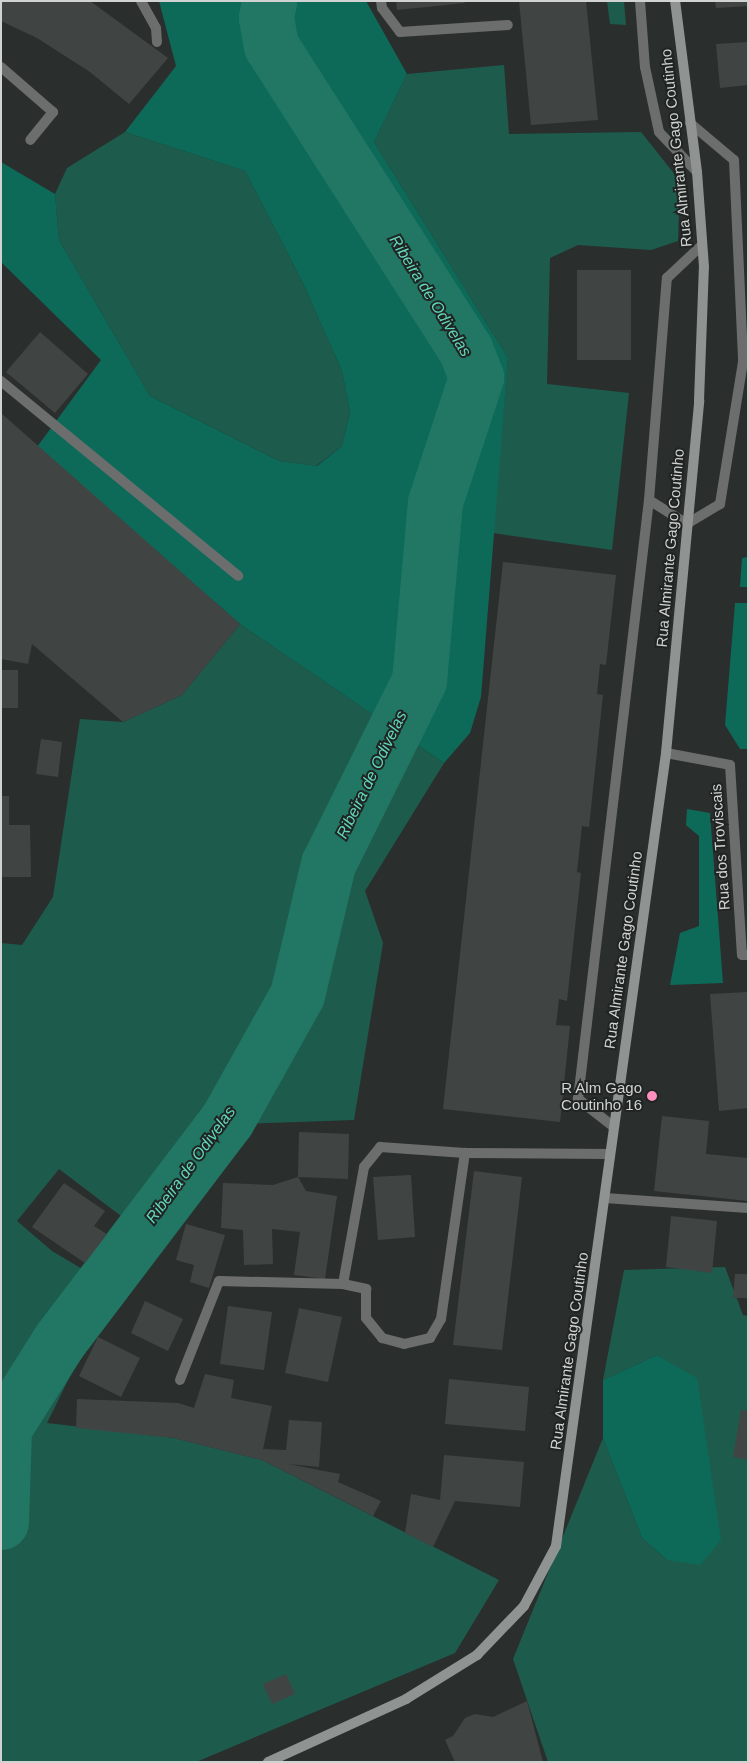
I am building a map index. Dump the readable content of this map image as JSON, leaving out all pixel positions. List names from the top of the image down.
{
  "streets": {
    "main road": ["Rua Almirante Gago Coutinho"],
    "street": ["Rua dos Troviscais"]
  },
  "crossings": [
    ["Rua Almirante Gago Coutinho", "Rua dos Troviscais"]
  ],
  "water": ["Ribeira de Odivelas"],
  "places": ["R Alm Gago Coutinho 16"]
}
